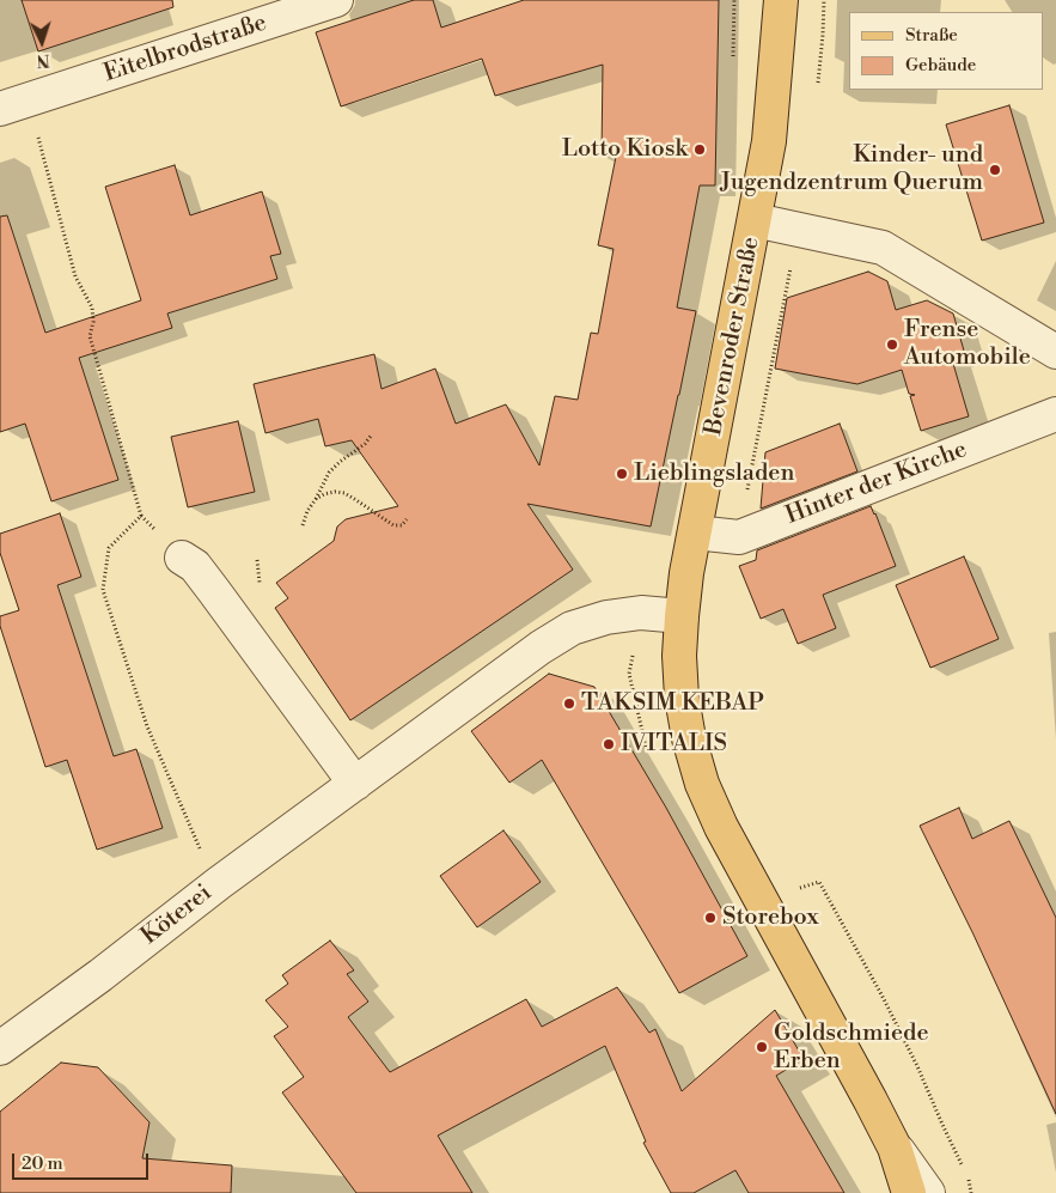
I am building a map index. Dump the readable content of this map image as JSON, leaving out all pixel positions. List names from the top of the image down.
{
  "streets": {
    "main road": ["Bevenroder Straße"],
    "street": ["Eitelbrodstraße", "Hinter der Kirche", "Köterei"]
  },
  "crossings": [
    ["Bevenroder Straße", "Hinter der Kirche"],
    ["Bevenroder Straße", "Köterei"]
  ],
  "places": [
    "Lotto Kiosk",
    "Kinder- und Jugendzentrum Querum",
    "Frense Automobile",
    "Lieblingsladen",
    "TAKSIM KEBAP",
    "IVITALIS",
    "Storebox",
    "Goldschmiede Erben"
  ],
  "legend": ["Straße", "Gebäude"],
  "scale_bar": "20 m",
  "north": "bottom"
}
